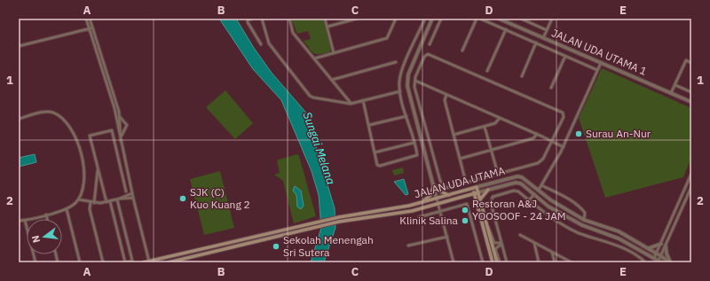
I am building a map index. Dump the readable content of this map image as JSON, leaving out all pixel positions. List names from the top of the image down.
{
  "streets": {
    "main road": ["JALAN UDA UTAMA"],
    "street": ["JALAN UDA UTAMA 1"]
  },
  "water": ["Sungai Melana"],
  "places": [
    "Surau An-Nur",
    "SJK (C) Kuo Kuang 2",
    "Restoran A&J YOOSOOF - 24 JAM",
    "Klinik Salina",
    "Sekolah Menengah Sri Sutera"
  ],
  "north": "left",
  "grid": {
    "columns": [
      "A",
      "B",
      "C",
      "D",
      "E"
    ],
    "rows": ["1", "2"]
  }
}
